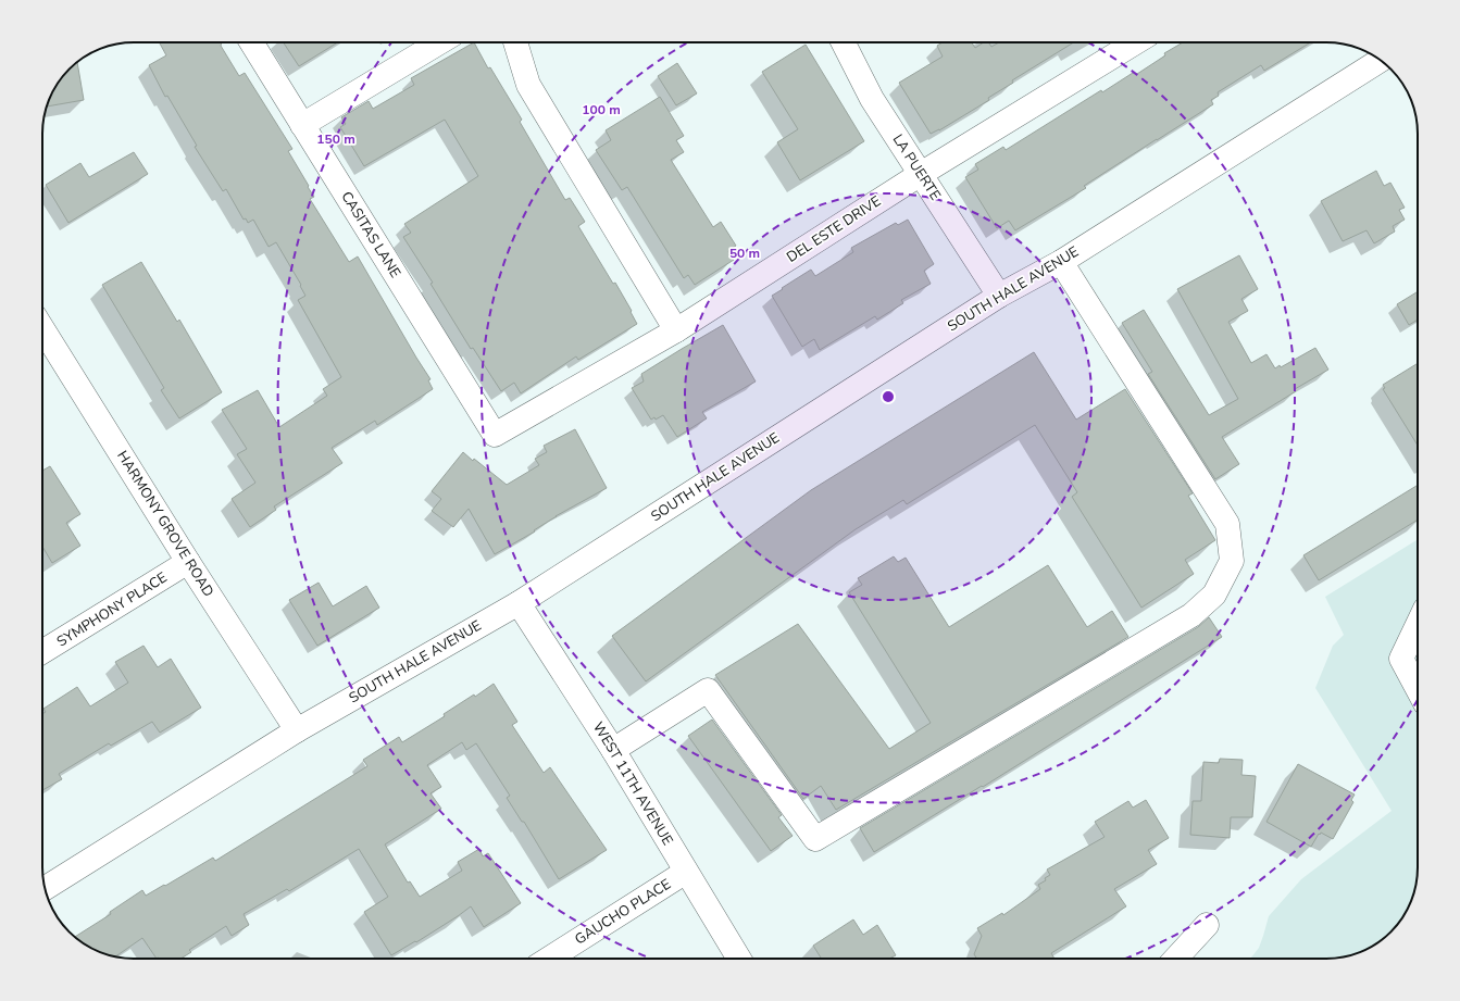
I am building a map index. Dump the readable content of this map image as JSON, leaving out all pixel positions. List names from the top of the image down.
{
  "streets": {
    "street": [
      "LA PUERTE",
      "DEL ESTE DRIVE",
      "CASITAS LANE",
      "SOUTH HALE AVENUE",
      "HARMONY GROVE ROAD",
      "SYMPHONY PLACE",
      "WEST 11TH AVENUE",
      "GAUCHO PLACE"
    ]
  },
  "crossings": [
    ["LA PUERTE", "DEL ESTE DRIVE"],
    ["LA PUERTE", "SOUTH HALE AVENUE"],
    ["DEL ESTE DRIVE", "CASITAS LANE"],
    ["SOUTH HALE AVENUE", "HARMONY GROVE ROAD"],
    ["SOUTH HALE AVENUE", "WEST 11TH AVENUE"],
    ["HARMONY GROVE ROAD", "SYMPHONY PLACE"],
    ["WEST 11TH AVENUE", "GAUCHO PLACE"]
  ],
  "rings": ["100 m", "150 m", "50 m"]
}
